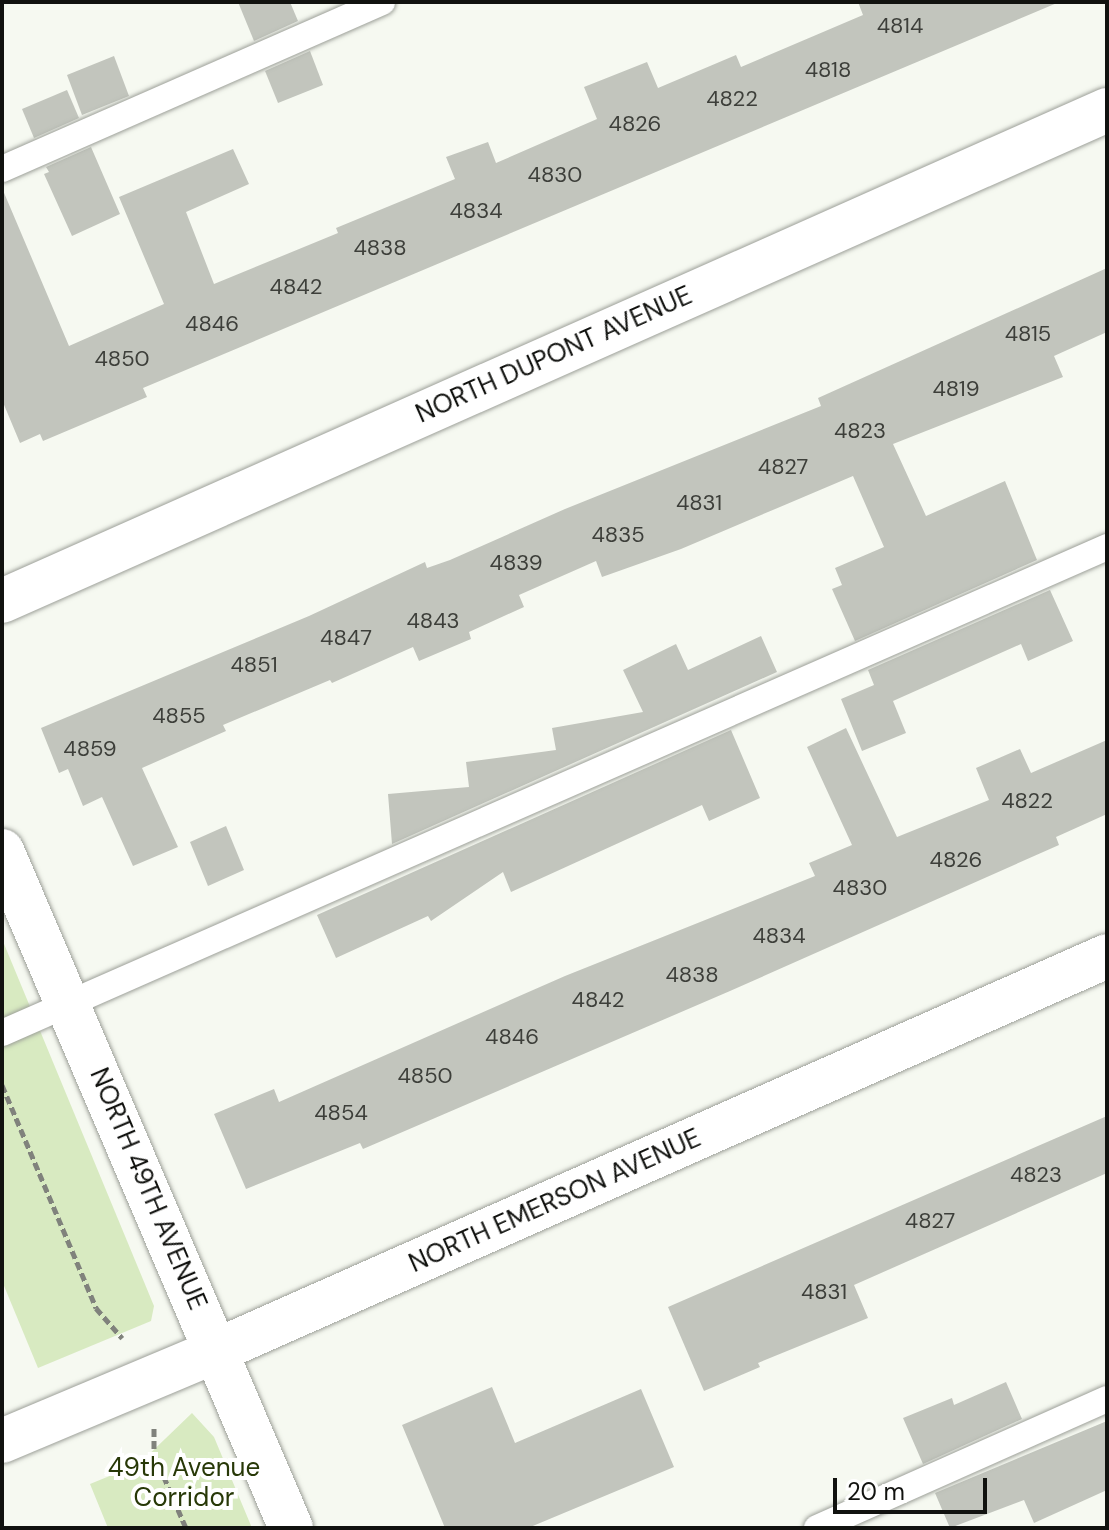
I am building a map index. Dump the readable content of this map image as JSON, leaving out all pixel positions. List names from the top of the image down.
{
  "streets": {
    "street": ["NORTH DUPONT AVENUE", "NORTH 49TH AVENUE", "NORTH EMERSON AVENUE"]
  },
  "crossings": [
    ["NORTH 49TH AVENUE", "NORTH EMERSON AVENUE"]
  ],
  "parks": ["49th Avenue Corridor"],
  "house_numbers": [
    "4814",
    "4818",
    "4822",
    "4826",
    "4830",
    "4834",
    "4838",
    "4842",
    "4846",
    "4815",
    "4850",
    "4819",
    "4823",
    "4827",
    "4831",
    "4835",
    "4839",
    "4843",
    "4847",
    "4851",
    "4855",
    "4859",
    "4822",
    "4826",
    "4830",
    "4834",
    "4838",
    "4842",
    "4846",
    "4850",
    "4854",
    "4823",
    "4827",
    "4831"
  ],
  "scale_bar": "20 m"
}
